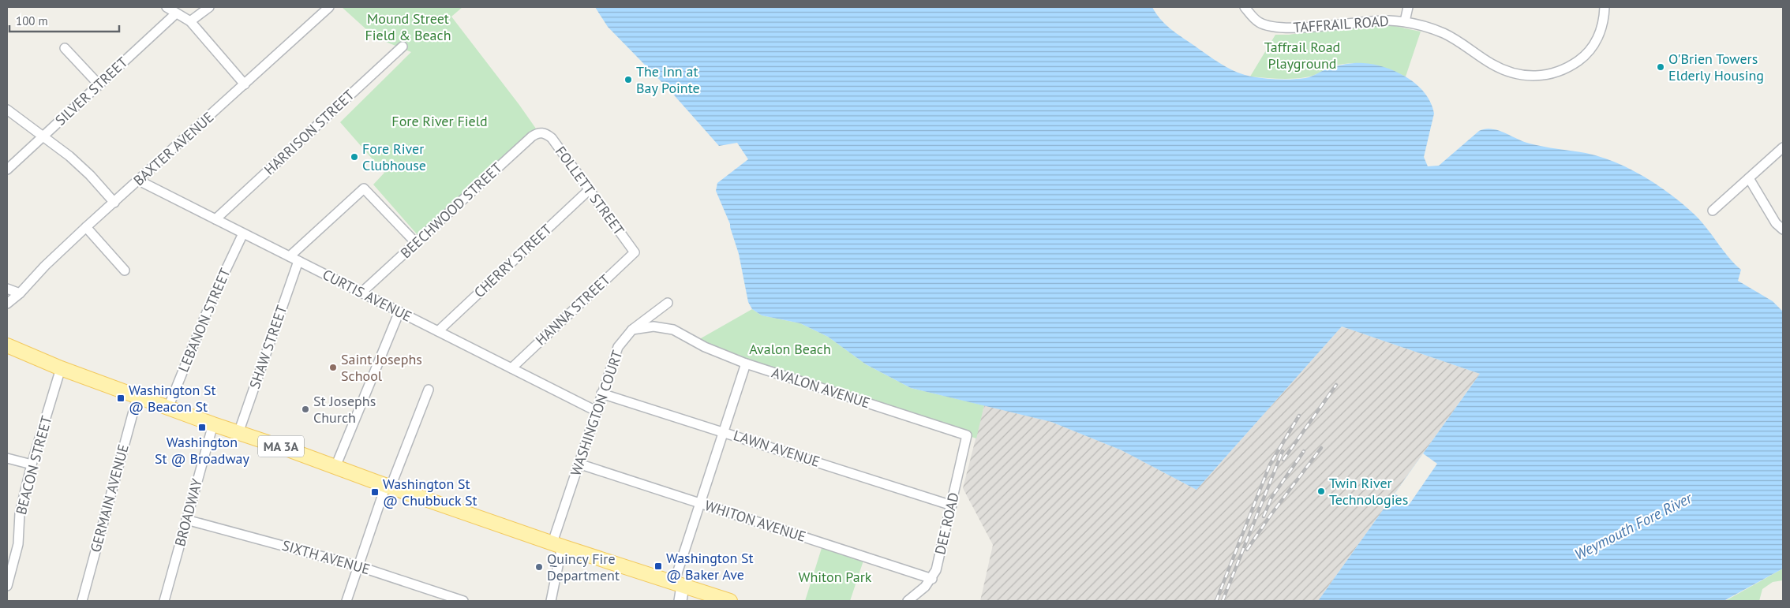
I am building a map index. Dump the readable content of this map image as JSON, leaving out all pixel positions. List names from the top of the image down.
{
  "streets": {
    "main road": ["MA 3A"],
    "street": [
      "TAFFRAIL ROAD",
      "SILVER STREET",
      "HARRISON STREET",
      "BAXTER AVENUE",
      "FOLLETT STREET",
      "BEECHWOOD STREET",
      "CHERRY STREET",
      "CURTIS AVENUE",
      "HANNA STREET",
      "LEBANON STREET",
      "SHAW STREET",
      "AVALON AVENUE",
      "WASHINGTON COURT",
      "LAWN AVENUE",
      "BEACON STREET",
      "GERMAIN AVENUE",
      "BROADWAY",
      "WHITON AVENUE",
      "DEE ROAD",
      "SIXTH AVENUE"
    ]
  },
  "crossings": [
    ["HARRISON STREET", "CURTIS AVENUE"],
    ["BAXTER AVENUE", "CURTIS AVENUE"],
    ["FOLLETT STREET", "BEECHWOOD STREET"],
    ["FOLLETT STREET", "CHERRY STREET"],
    ["FOLLETT STREET", "HANNA STREET"],
    ["BEECHWOOD STREET", "CURTIS AVENUE"],
    ["CHERRY STREET", "CURTIS AVENUE"],
    ["CURTIS AVENUE", "HANNA STREET"],
    ["CURTIS AVENUE", "LEBANON STREET"],
    ["CURTIS AVENUE", "SHAW STREET"],
    ["CURTIS AVENUE", "WASHINGTON COURT"],
    ["LEBANON STREET", "MA 3A"],
    ["SHAW STREET", "MA 3A"],
    ["AVALON AVENUE", "WASHINGTON COURT"],
    ["AVALON AVENUE", "DEE ROAD"],
    ["WASHINGTON COURT", "MA 3A"],
    ["WASHINGTON COURT", "LAWN AVENUE"],
    ["WASHINGTON COURT", "WHITON AVENUE"],
    ["MA 3A", "BEACON STREET"],
    ["MA 3A", "GERMAIN AVENUE"],
    ["MA 3A", "BROADWAY"],
    ["LAWN AVENUE", "DEE ROAD"],
    ["BROADWAY", "SIXTH AVENUE"],
    ["WHITON AVENUE", "DEE ROAD"]
  ],
  "water": ["Weymouth Fore River"],
  "parks": [
    "Mound Street Field & Beach",
    "Taffrail Road Playground",
    "Fore River Field",
    "Avalon Beach",
    "Whiton Park"
  ],
  "places": {
    "other": [
      "O'Brien Towers Elderly Housing",
      "The Inn at Bay Pointe",
      "Fore River Clubhouse",
      "Saint Josephs School",
      "St Josephs Church",
      "Twin River Technologies",
      "Quincy Fire Department"
    ],
    "transit": [
      "Washington St @ Beacon St",
      "Washington St @ Broadway",
      "Washington St @ Chubbuck St",
      "Washington St @ Baker Ave"
    ]
  },
  "scale_bar": "100 m"
}
